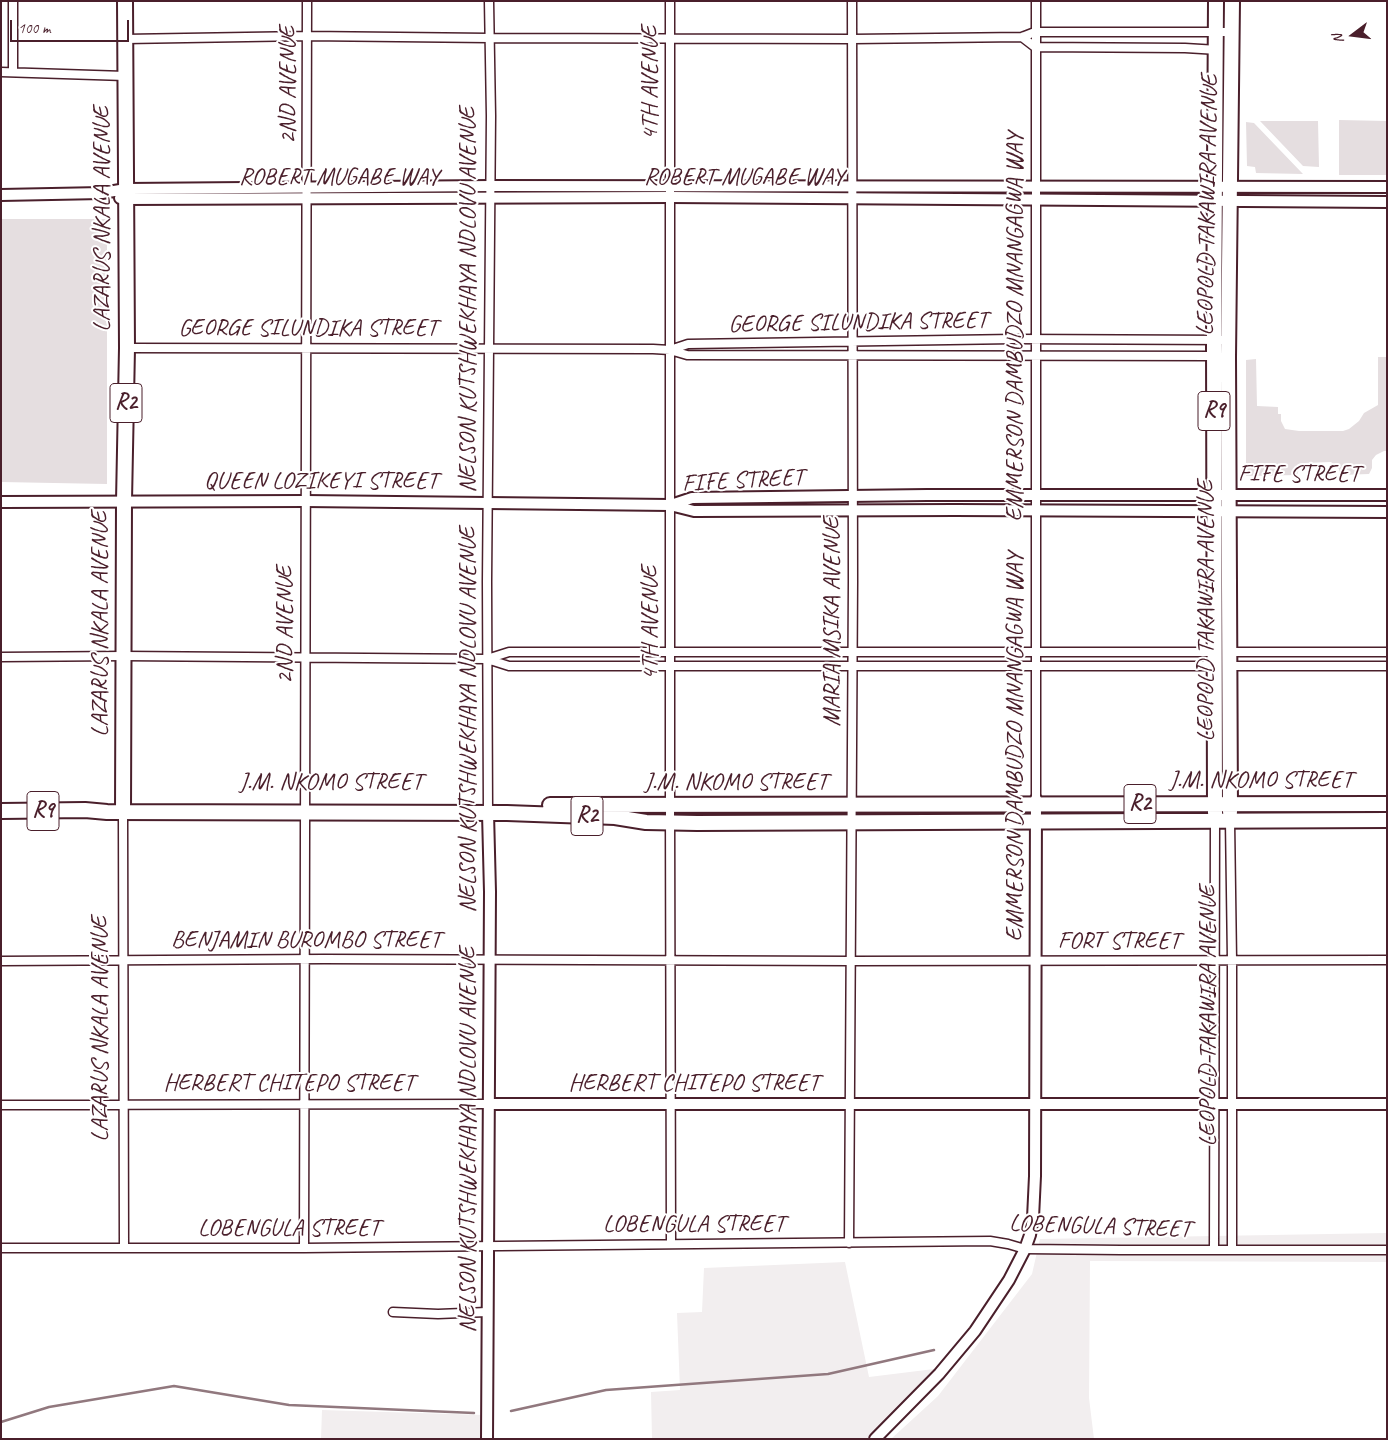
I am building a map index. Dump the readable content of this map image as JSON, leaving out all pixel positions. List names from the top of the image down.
{
  "streets": {
    "highway": [
      "LEOPOLD TAKAWIRA AVENUE",
      "LAZARUS NKALA AVENUE",
      "R2",
      "R9",
      "J.M. NKOMO STREET"
    ],
    "street": [
      "4TH AVENUE",
      "2ND AVENUE",
      "ROBERT MUGABE WAY",
      "NELSON KUTSHWEKHAYA NDLOVU AVENUE",
      "GEORGE SILUNDIKA STREET",
      "EMMERSON DAMBUDZO MNANGAGWA WAY",
      "FIFE STREET",
      "QUEEN LOZIKEYI STREET",
      "MARIA MSIKA AVENUE",
      "BENJAMIN BUROMBO STREET",
      "FORT STREET",
      "HERBERT CHITEPO STREET",
      "LOBENGULA STREET"
    ]
  },
  "crossings": [
    ["4TH AVENUE", "ROBERT MUGABE WAY"],
    ["4TH AVENUE", "GEORGE SILUNDIKA STREET"],
    ["4TH AVENUE", "FIFE STREET"],
    ["4TH AVENUE", "QUEEN LOZIKEYI STREET"],
    ["4TH AVENUE", "J.M. NKOMO STREET"],
    ["4TH AVENUE", "BENJAMIN BUROMBO STREET"],
    ["4TH AVENUE", "HERBERT CHITEPO STREET"],
    ["4TH AVENUE", "LOBENGULA STREET"],
    ["2ND AVENUE", "ROBERT MUGABE WAY"],
    ["2ND AVENUE", "GEORGE SILUNDIKA STREET"],
    ["2ND AVENUE", "QUEEN LOZIKEYI STREET"],
    ["2ND AVENUE", "J.M. NKOMO STREET"],
    ["2ND AVENUE", "BENJAMIN BUROMBO STREET"],
    ["2ND AVENUE", "HERBERT CHITEPO STREET"],
    ["2ND AVENUE", "LOBENGULA STREET"],
    ["ROBERT MUGABE WAY", "LEOPOLD TAKAWIRA AVENUE"],
    ["ROBERT MUGABE WAY", "LAZARUS NKALA AVENUE"],
    ["ROBERT MUGABE WAY", "NELSON KUTSHWEKHAYA NDLOVU AVENUE"],
    ["ROBERT MUGABE WAY", "EMMERSON DAMBUDZO MNANGAGWA WAY"],
    ["ROBERT MUGABE WAY", "MARIA MSIKA AVENUE"],
    ["LEOPOLD TAKAWIRA AVENUE", "GEORGE SILUNDIKA STREET"],
    ["LEOPOLD TAKAWIRA AVENUE", "FIFE STREET"],
    ["LEOPOLD TAKAWIRA AVENUE", "J.M. NKOMO STREET"],
    ["LEOPOLD TAKAWIRA AVENUE", "FORT STREET"],
    ["LEOPOLD TAKAWIRA AVENUE", "HERBERT CHITEPO STREET"],
    ["LEOPOLD TAKAWIRA AVENUE", "LOBENGULA STREET"],
    ["LAZARUS NKALA AVENUE", "GEORGE SILUNDIKA STREET"],
    ["LAZARUS NKALA AVENUE", "R9"],
    ["LAZARUS NKALA AVENUE", "QUEEN LOZIKEYI STREET"],
    ["LAZARUS NKALA AVENUE", "J.M. NKOMO STREET"],
    ["LAZARUS NKALA AVENUE", "BENJAMIN BUROMBO STREET"],
    ["LAZARUS NKALA AVENUE", "HERBERT CHITEPO STREET"],
    ["LAZARUS NKALA AVENUE", "LOBENGULA STREET"],
    ["NELSON KUTSHWEKHAYA NDLOVU AVENUE", "GEORGE SILUNDIKA STREET"],
    ["NELSON KUTSHWEKHAYA NDLOVU AVENUE", "QUEEN LOZIKEYI STREET"],
    ["NELSON KUTSHWEKHAYA NDLOVU AVENUE", "J.M. NKOMO STREET"],
    ["NELSON KUTSHWEKHAYA NDLOVU AVENUE", "BENJAMIN BUROMBO STREET"],
    ["NELSON KUTSHWEKHAYA NDLOVU AVENUE", "HERBERT CHITEPO STREET"],
    ["NELSON KUTSHWEKHAYA NDLOVU AVENUE", "LOBENGULA STREET"],
    ["GEORGE SILUNDIKA STREET", "EMMERSON DAMBUDZO MNANGAGWA WAY"],
    ["GEORGE SILUNDIKA STREET", "MARIA MSIKA AVENUE"],
    ["EMMERSON DAMBUDZO MNANGAGWA WAY", "FIFE STREET"],
    ["EMMERSON DAMBUDZO MNANGAGWA WAY", "J.M. NKOMO STREET"],
    ["EMMERSON DAMBUDZO MNANGAGWA WAY", "FORT STREET"],
    ["EMMERSON DAMBUDZO MNANGAGWA WAY", "HERBERT CHITEPO STREET"],
    ["EMMERSON DAMBUDZO MNANGAGWA WAY", "LOBENGULA STREET"],
    ["R9", "J.M. NKOMO STREET"],
    ["FIFE STREET", "QUEEN LOZIKEYI STREET"],
    ["FIFE STREET", "MARIA MSIKA AVENUE"],
    ["MARIA MSIKA AVENUE", "J.M. NKOMO STREET"],
    ["MARIA MSIKA AVENUE", "BENJAMIN BUROMBO STREET"],
    ["MARIA MSIKA AVENUE", "FORT STREET"],
    ["MARIA MSIKA AVENUE", "HERBERT CHITEPO STREET"],
    ["MARIA MSIKA AVENUE", "LOBENGULA STREET"],
    ["BENJAMIN BUROMBO STREET", "FORT STREET"]
  ],
  "scale_bar": "100 m",
  "north": "left"
}
